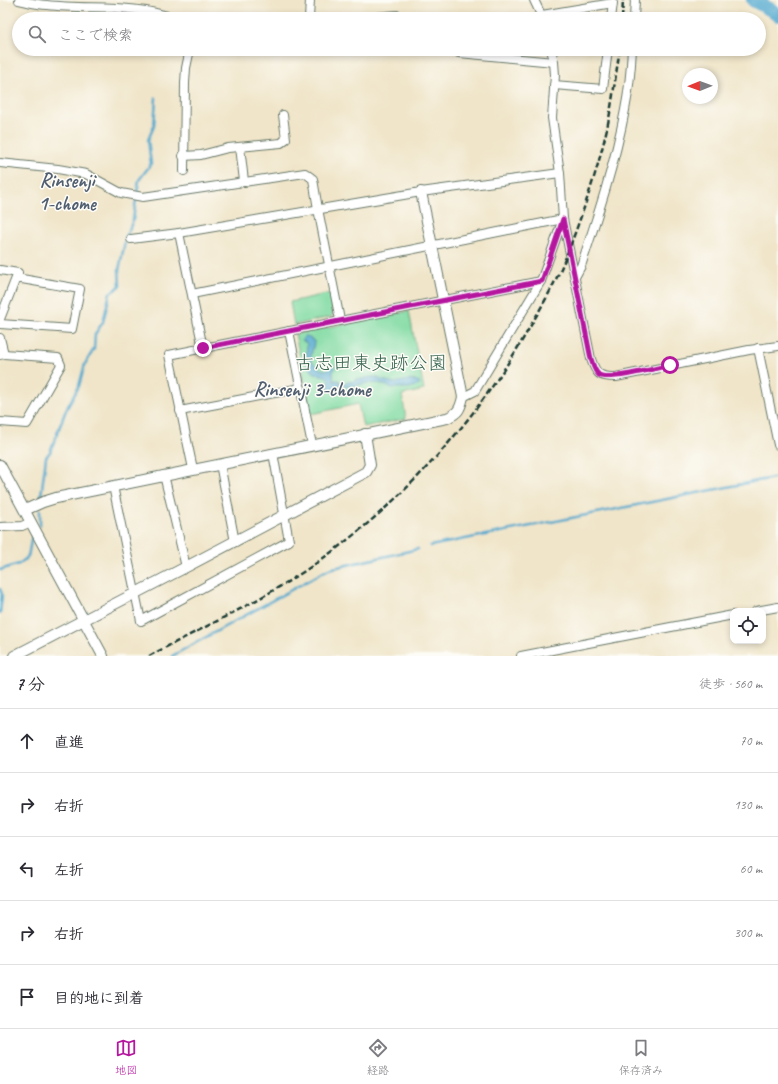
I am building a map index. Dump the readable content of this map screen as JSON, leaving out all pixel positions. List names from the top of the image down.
{
  "districts": ["Rinsenji 1-chome", "Rinsenji 3-chome"],
  "parks": ["古志田東史跡公園"],
  "north": "left",
  "page": {
    "search": "ここで検索",
    "heading": ["7 分", "徒歩 · 560 m"],
    "list": [
      ["直進", "70 m"],
      ["右折", "130 m"],
      ["左折", "60 m"],
      ["右折", "300 m"],
      "目的地に到着"
    ],
    "nav": ["地図", "経路", "保存済み"]
  }
}
